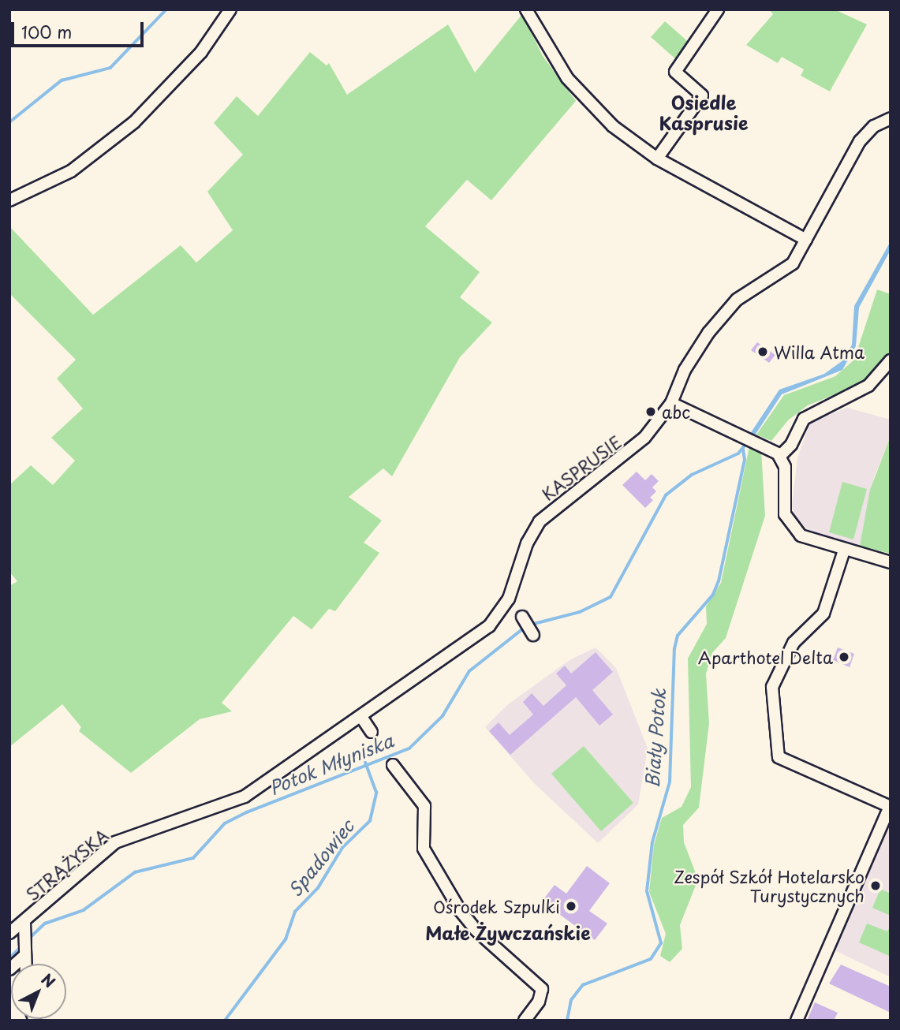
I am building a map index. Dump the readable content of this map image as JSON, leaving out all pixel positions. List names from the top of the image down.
{
  "streets": {
    "street": ["KASPRUSIE", "STRĄŻYSKA"]
  },
  "crossings": [
    ["KASPRUSIE", "STRĄŻYSKA"]
  ],
  "districts": ["Osiedle Kasprusie", "Małe Żywczańskie"],
  "water": ["Biały Potok", "Potok Młyniska", "Spadowiec"],
  "places": [
    "Willa Atma",
    "abc",
    "Aparthotel Delta",
    "Zespół Szkół Hotelarsko Turystycznych",
    "Ośrodek Szpulki"
  ],
  "scale_bar": "100 m",
  "north": "top right"
}
